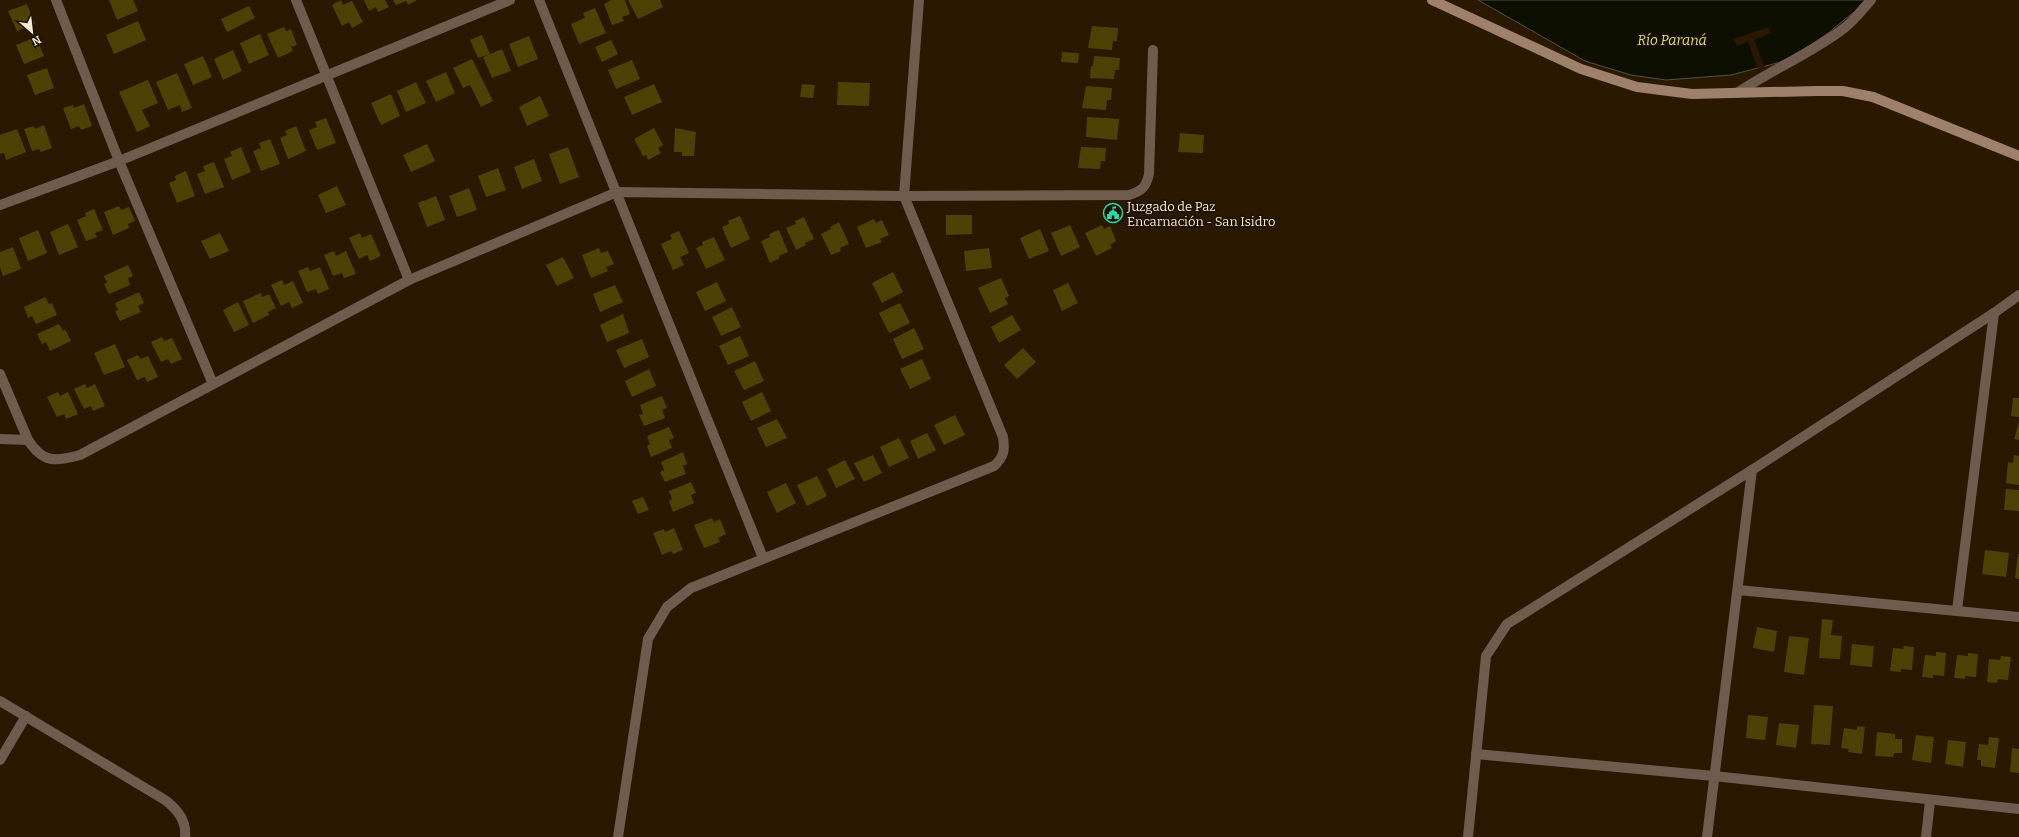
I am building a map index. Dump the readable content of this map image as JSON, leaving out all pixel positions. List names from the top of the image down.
{
  "water": ["Río Paraná"],
  "places": {
    "public building": ["Juzgado de Paz Encarnación - San Isidro"]
  },
  "north": "bottom right"
}
